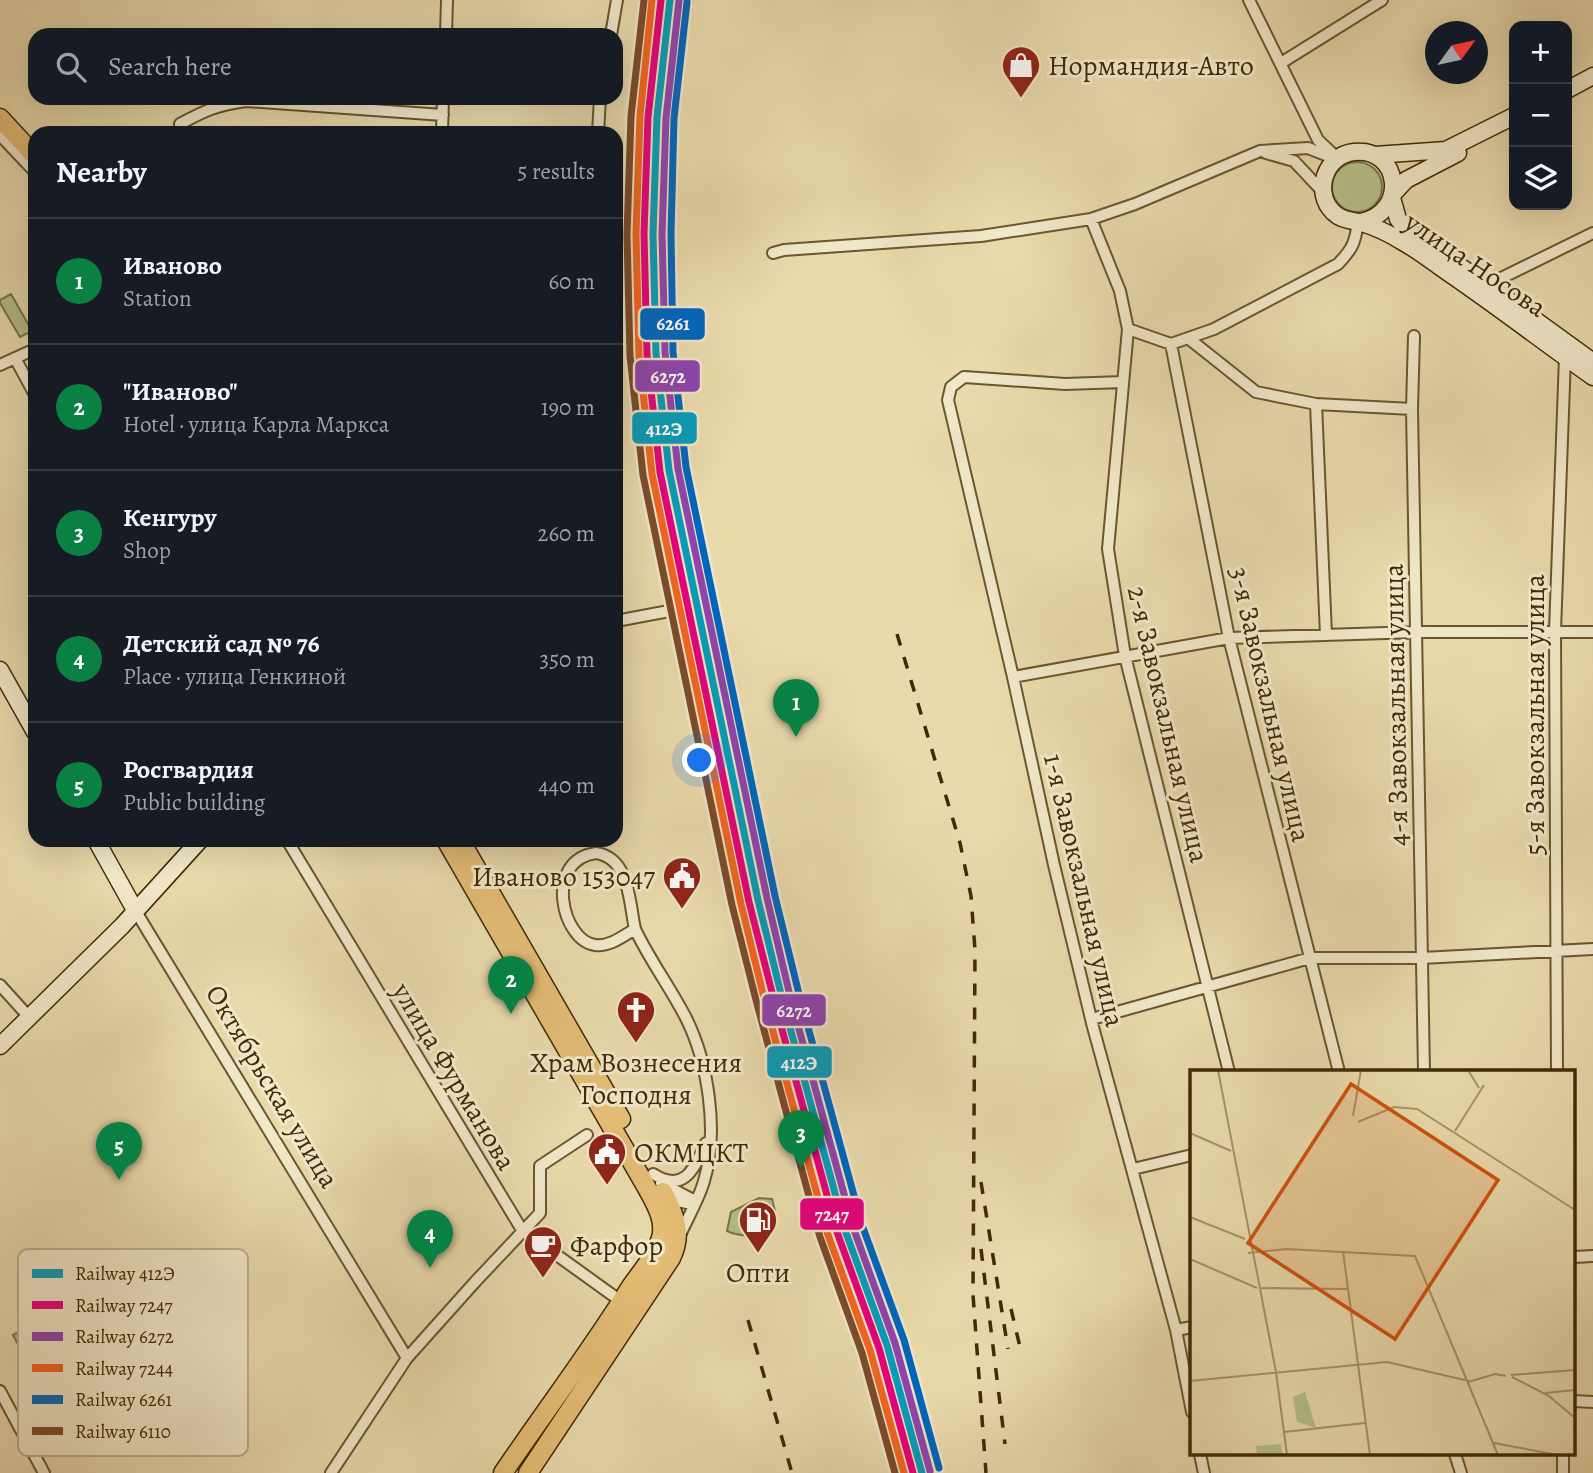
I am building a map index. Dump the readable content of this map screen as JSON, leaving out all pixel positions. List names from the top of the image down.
{
  "streets": {
    "main road": ["улица Носова", "Октябрьская улица"],
    "street": [
      "3-я Завокзальная улица",
      "4-я Завокзальная улица",
      "5-я Завокзальная улица",
      "2-я Завокзальная улица",
      "1-я Завокзальная улица",
      "улица Фурманова"
    ]
  },
  "crossings": [
    ["улица Носова", "5-я Завокзальная улица"],
    ["2-я Завокзальная улица", "1-я Завокзальная улица"]
  ],
  "places": {
    "shop": ["Нормандия-Авто"],
    "public building": ["Иваново 153047", "ОКМЦКТ"],
    "church": ["Храм Вознесения Господня"],
    "fuel station": ["Опти"],
    "cafe": ["Фарфор"]
  },
  "lines": [
    "rail line 412Э",
    "rail line 7247",
    "rail line 7244",
    "rail line 6110",
    "rail line 6272",
    "rail line 6261"
  ],
  "legend": [
    "Railway 412Э",
    "Railway 7247",
    "Railway 6272",
    "Railway 7244",
    "Railway 6261",
    "Railway 6110"
  ],
  "north": "top right",
  "page": {
    "map_buttons": ["+", "−"],
    "search": "Search here",
    "heading": ["Nearby", "5 results"],
    "list": [
      {
        "mark": "1",
        "name": "Иваново",
        "note": "Station",
        "value": "60 m"
      },
      {
        "mark": "2",
        "name": "\"Иваново\"",
        "note": "Hotel · улица Карла Маркса",
        "value": "190 m"
      },
      {
        "mark": "3",
        "name": "Кенгуру",
        "note": "Shop",
        "value": "260 m"
      },
      {
        "mark": "4",
        "name": "Детский сад № 76",
        "note": "Place · улица Генкиной",
        "value": "350 m"
      },
      {
        "mark": "5",
        "name": "Росгвардия",
        "note": "Public building",
        "value": "440 m"
      }
    ],
    "pins": [
      "1",
      "2",
      "3",
      "5",
      "4"
    ]
  }
}
